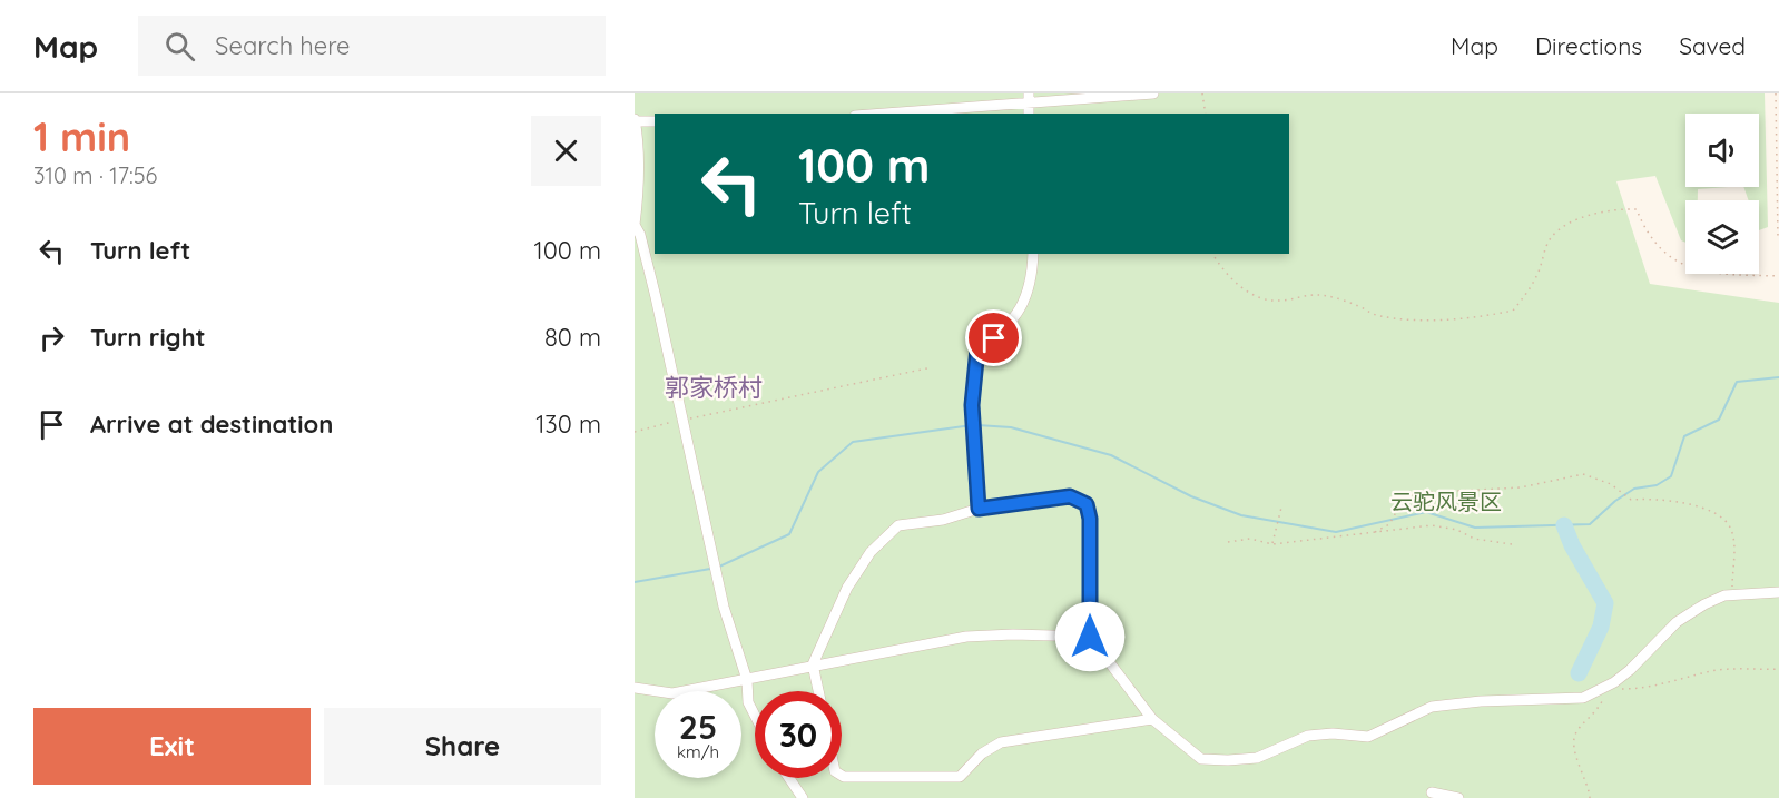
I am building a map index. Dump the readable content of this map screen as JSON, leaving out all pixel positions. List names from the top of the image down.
{
  "districts": ["郭家桥村"],
  "parks": ["云驼风景区"],
  "page": {
    "header": "Map",
    "search": "Search here",
    "nav": ["Map", "Directions", "Saved"],
    "heading": ["1 min", "310 m · 17:56"],
    "turn": ["100 m", "Turn left"],
    "list": [
      {
        "name": "Turn left",
        "value": "100 m"
      },
      {
        "name": "Turn right",
        "value": "80 m"
      },
      {
        "name": "Arrive at destination",
        "value": "130 m"
      }
    ],
    "speed": "25 km/h",
    "limit": "30",
    "buttons": ["Exit", "Share"]
  }
}
